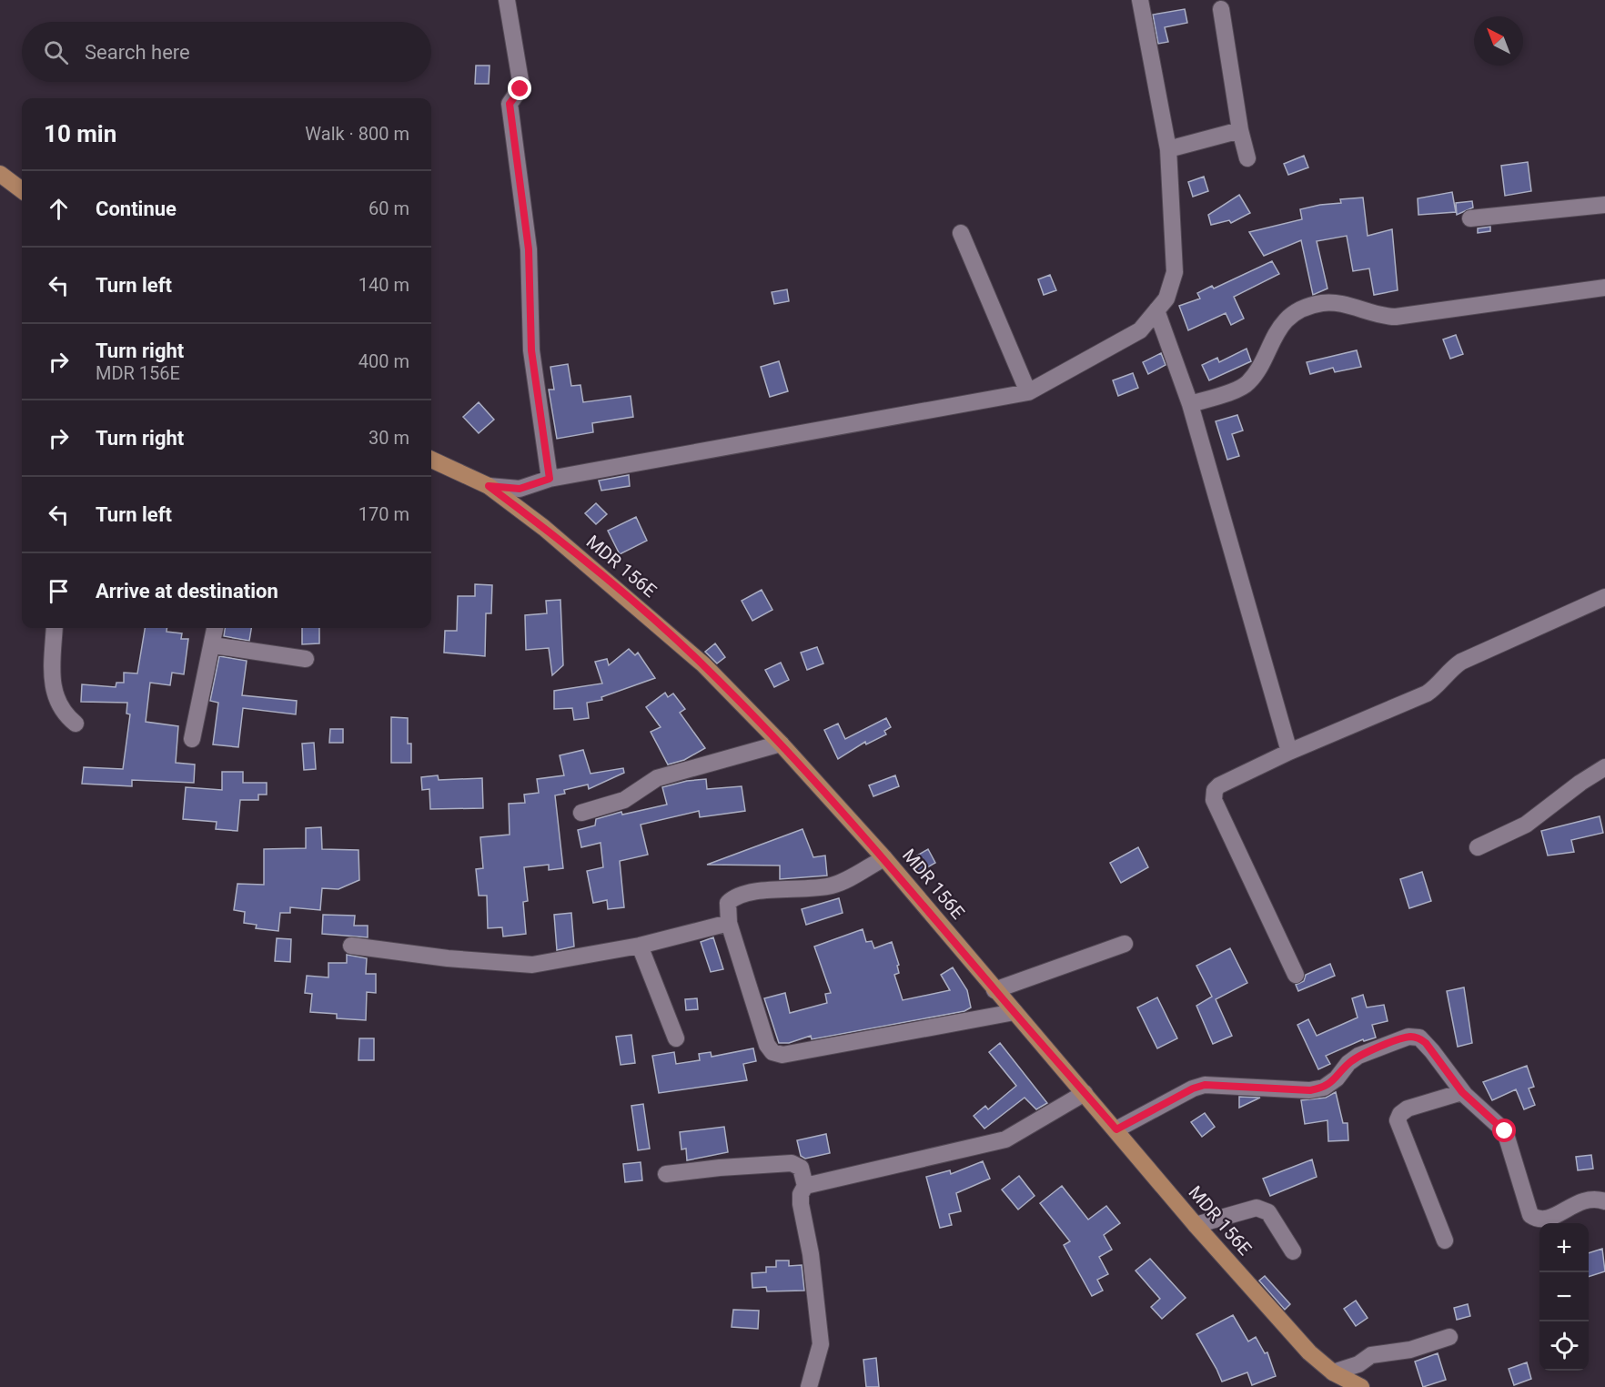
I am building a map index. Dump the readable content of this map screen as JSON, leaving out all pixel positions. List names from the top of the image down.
{
  "streets": {
    "main road": ["MDR 156E"]
  },
  "north": "top left",
  "page": {
    "search": "Search here",
    "heading": ["10 min", "Walk · 800 m"],
    "list": [
      ["Continue", "60 m"],
      ["Turn left", "140 m"],
      ["Turn right", "MDR 156E", "400 m"],
      ["Turn right", "30 m"],
      ["Turn left", "170 m"],
      "Arrive at destination"
    ],
    "map_buttons": ["+", "−"]
  }
}
